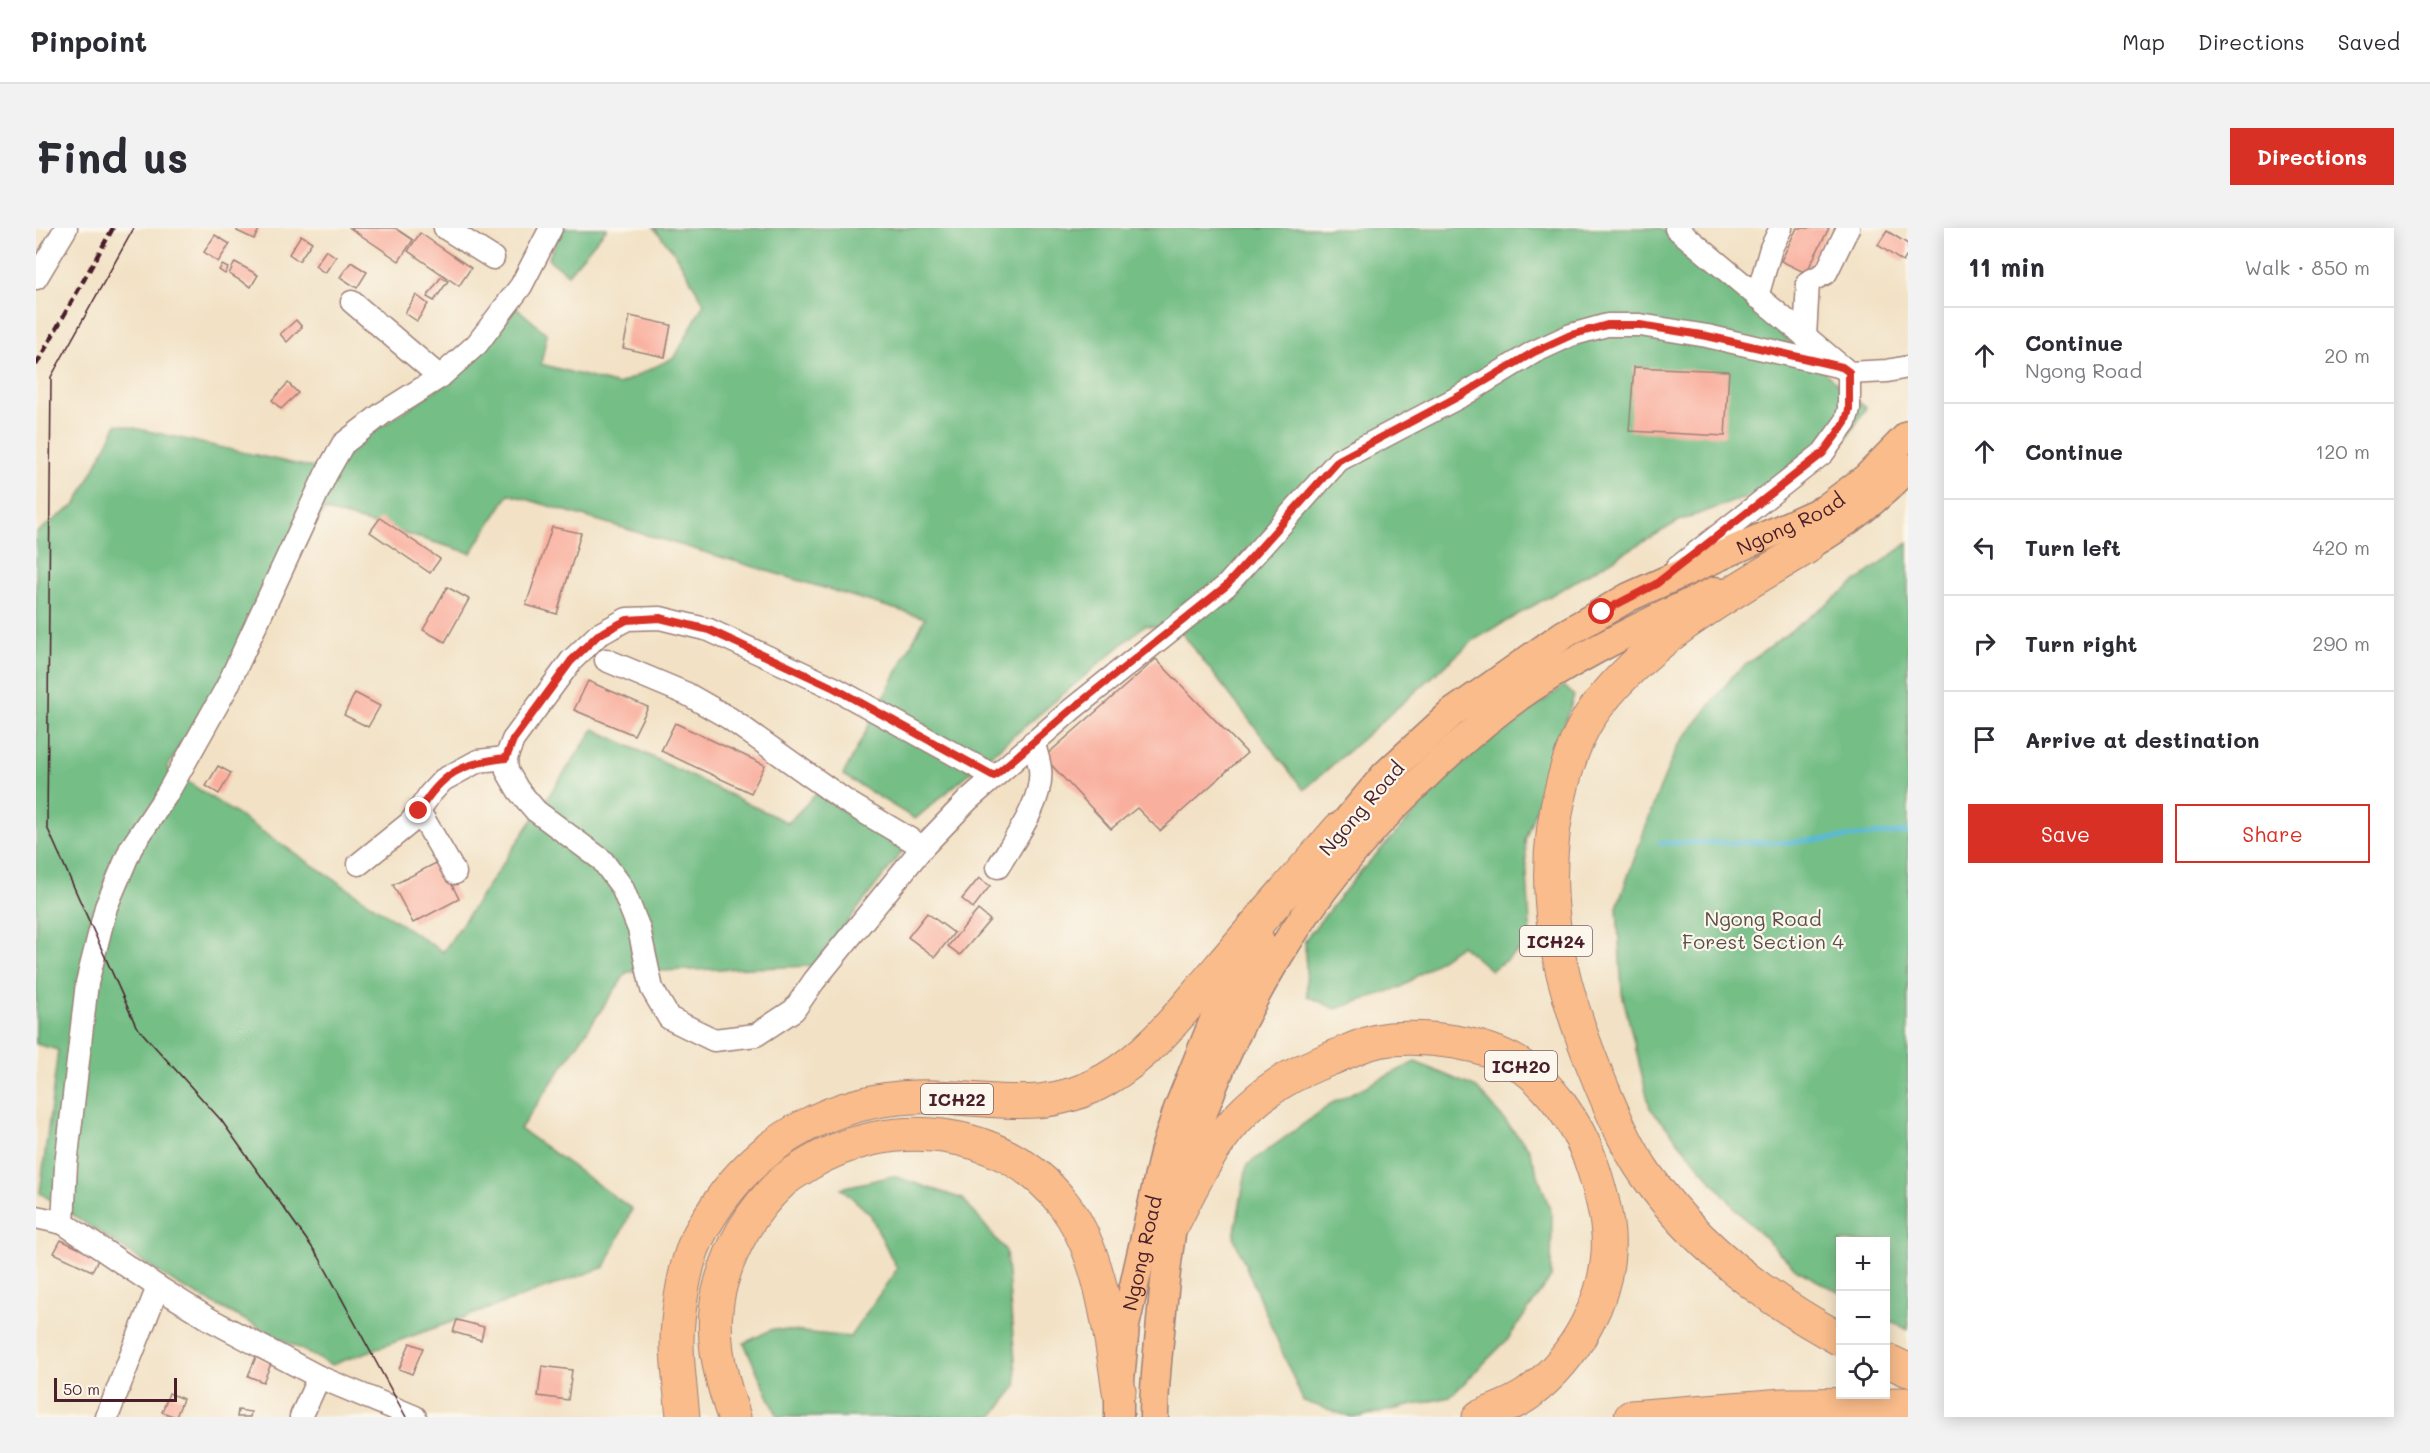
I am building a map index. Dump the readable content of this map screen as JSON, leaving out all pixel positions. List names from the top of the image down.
{
  "streets": {
    "highway": ["ICH24", "ICH20", "ICH22"],
    "main road": ["Ngong Road"]
  },
  "crossings": [
    ["Ngong Road", "ICH24"],
    ["Ngong Road", "ICH20"],
    ["Ngong Road", "ICH22"]
  ],
  "parks": ["Ngong Road Forest Section 4"],
  "scale_bar": "50 m",
  "page": {
    "header": "Pinpoint",
    "nav": ["Map", "Directions", "Saved"],
    "buttons": [
      "Directions",
      ["Save", "Share"]
    ],
    "title": "Find us",
    "heading": ["11 min", "Walk · 850 m"],
    "list": [
      ["Continue", "Ngong Road", "20 m"],
      ["Continue", "120 m"],
      ["Turn left", "420 m"],
      ["Turn right", "290 m"],
      "Arrive at destination"
    ],
    "map_buttons": ["+", "−"],
    "scale": "50 m"
  }
}
